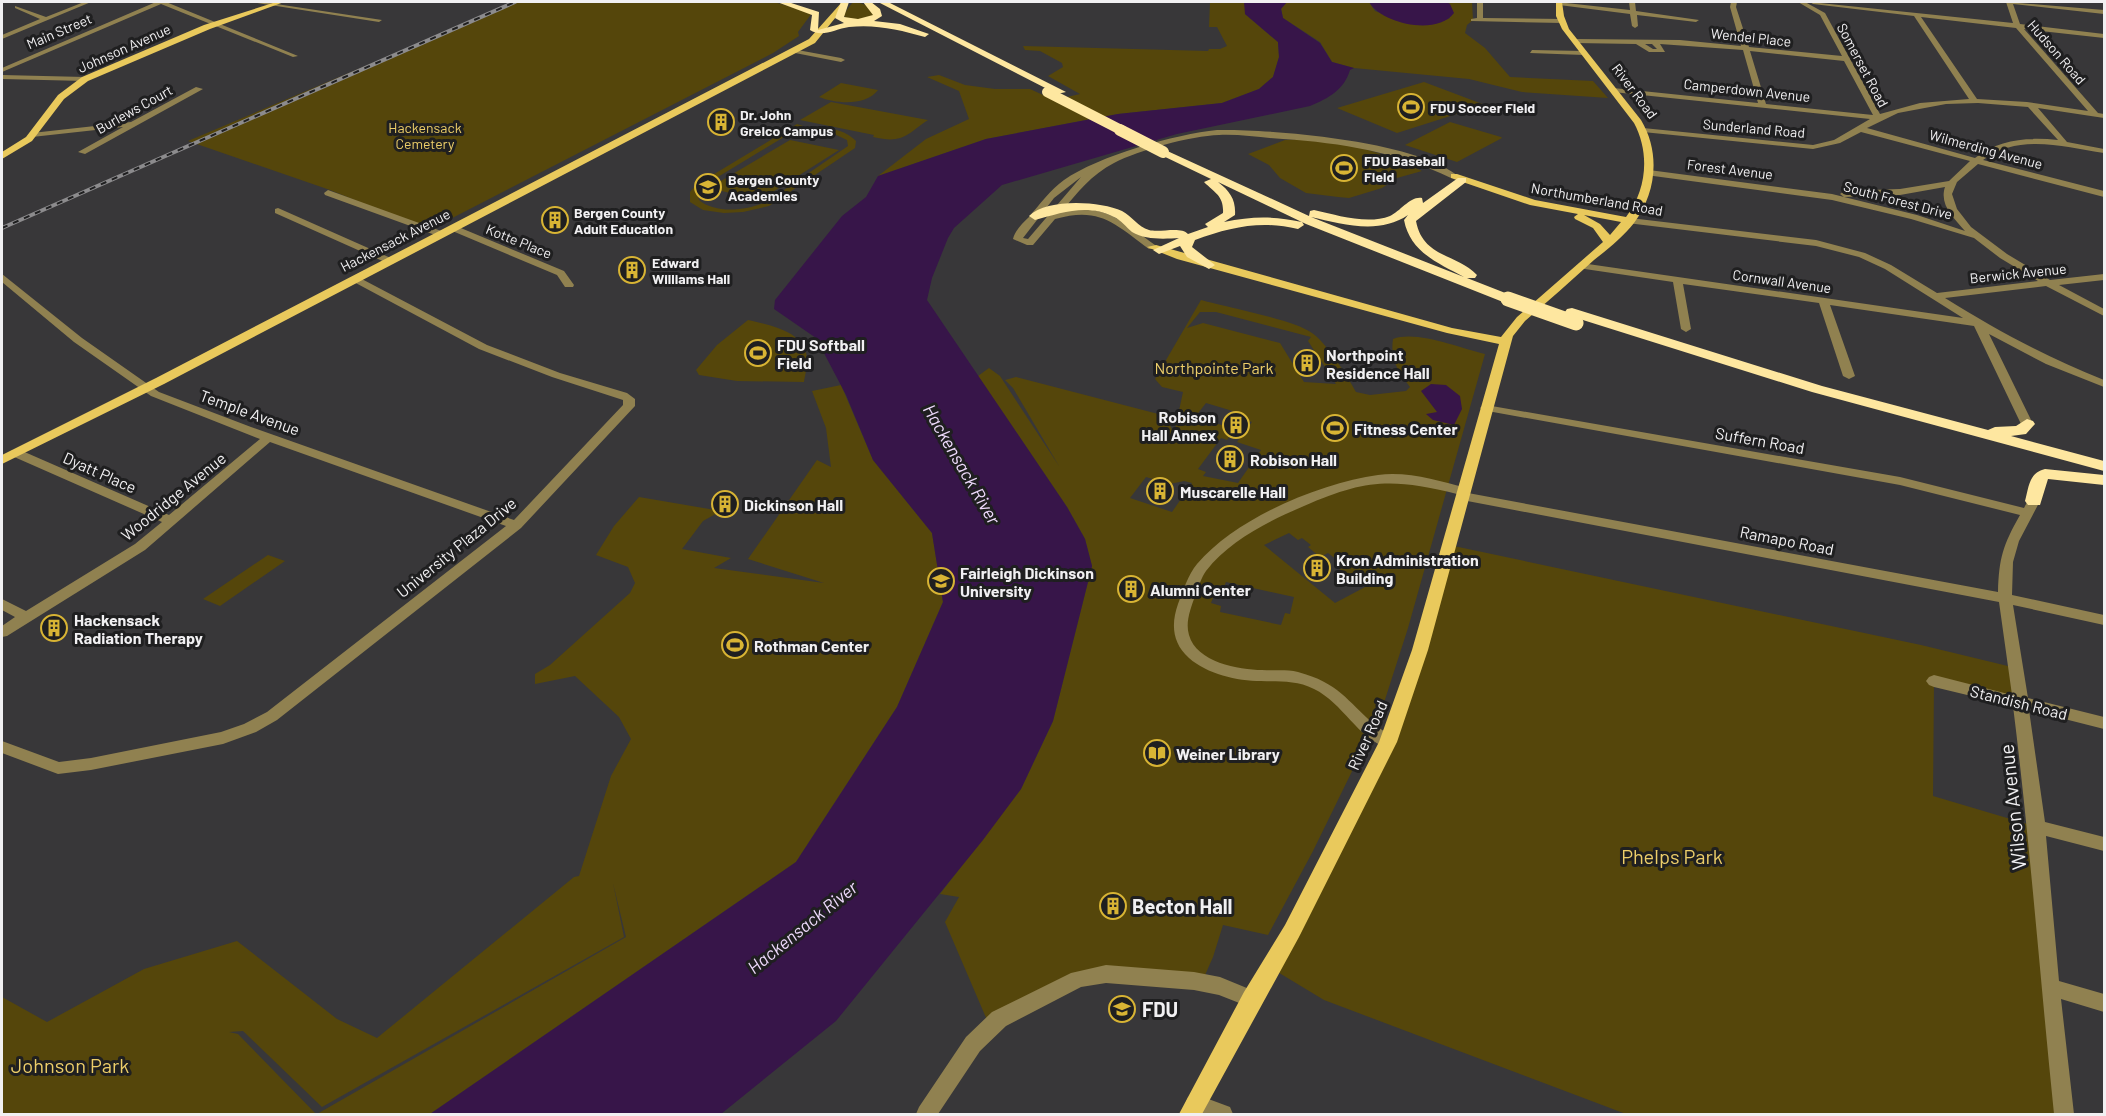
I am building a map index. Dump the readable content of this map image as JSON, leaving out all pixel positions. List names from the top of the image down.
{
  "streets": {
    "main road": [
      "Johnson Avenue",
      "River Road",
      "Northumberland Road",
      "Hackensack Avenue"
    ],
    "street": [
      "Main Street",
      "Wendel Place",
      "Hudson Road",
      "Somerset Road",
      "Camperdown Avenue",
      "Burlews Court",
      "Sunderland Road",
      "Wilmerding Avenue",
      "Forest Avenue",
      "South Forest Drive",
      "Kotte Place",
      "Berwick Avenue",
      "Cornwall Avenue",
      "Temple Avenue",
      "Suffern Road",
      "Dyatt Place",
      "Woodridge Avenue",
      "Ramapo Road",
      "University Plaza Drive",
      "Standish Road",
      "Wilson Avenue"
    ]
  },
  "crossings": [
    ["Wendel Place", "Somerset Road"],
    ["Wendel Place", "River Road"],
    ["Hudson Road", "Sunderland Road"],
    ["Somerset Road", "Camperdown Avenue"],
    ["Somerset Road", "Sunderland Road"],
    ["Camperdown Avenue", "River Road"],
    ["Camperdown Avenue", "Sunderland Road"],
    ["River Road", "Sunderland Road"],
    ["River Road", "Forest Avenue"],
    ["River Road", "Northumberland Road"],
    ["River Road", "Cornwall Avenue"],
    ["River Road", "Suffern Road"],
    ["River Road", "Ramapo Road"],
    ["Sunderland Road", "Wilmerding Avenue"],
    ["Forest Avenue", "South Forest Drive"],
    ["Northumberland Road", "Berwick Avenue"],
    ["Northumberland Road", "Cornwall Avenue"],
    ["South Forest Drive", "Berwick Avenue"],
    ["Hackensack Avenue", "Kotte Place"],
    ["Hackensack Avenue", "Temple Avenue"],
    ["Hackensack Avenue", "Dyatt Place"],
    ["Hackensack Avenue", "University Plaza Drive"],
    ["Temple Avenue", "Woodridge Avenue"],
    ["Temple Avenue", "University Plaza Drive"],
    ["Suffern Road", "Wilson Avenue"],
    ["Dyatt Place", "Woodridge Avenue"],
    ["Ramapo Road", "Wilson Avenue"],
    ["Standish Road", "Wilson Avenue"]
  ],
  "water": ["Hackensack River"],
  "parks": [
    "Hackensack Cemetery",
    "Northpointe Park",
    "Phelps Park",
    "Johnson Park"
  ],
  "places": {
    "sports": [
      "FDU Soccer Field",
      "FDU Baseball Field",
      "FDU Softball Field",
      "Fitness Center",
      "Rothman Center"
    ],
    "building": [
      "Dr. John Greico Campus",
      "Bergen County Adult Education",
      "Edward Williams Hall",
      "Northpoint Residence Hall",
      "Robison Hall Annex",
      "Robison Hall",
      "Muscarelle Hall",
      "Dickinson Hall",
      "Kron Administration Building",
      "Alumni Center",
      "Hackensack Radiation Therapy",
      "Becton Hall"
    ],
    "school or university": ["Bergen County Academies", "Fairleigh Dickinson University", "FDU"],
    "library": ["Weiner Library"]
  }
}
